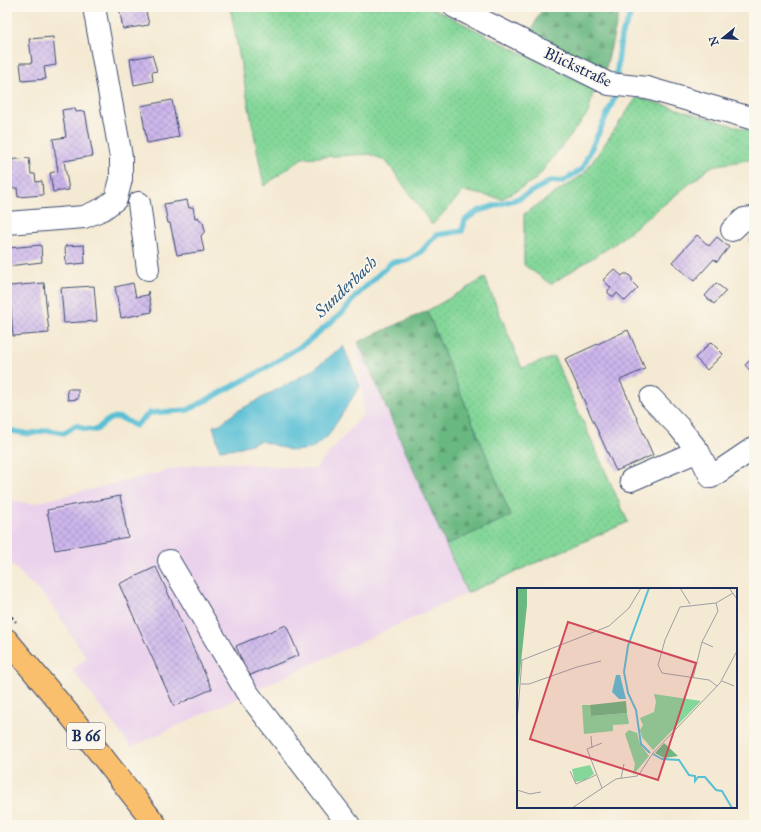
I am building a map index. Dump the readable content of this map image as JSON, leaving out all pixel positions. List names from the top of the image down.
{
  "streets": {
    "main road": ["B 66"],
    "street": ["Blickstraße"]
  },
  "water": ["Sunderbach"],
  "north": "left"
}
